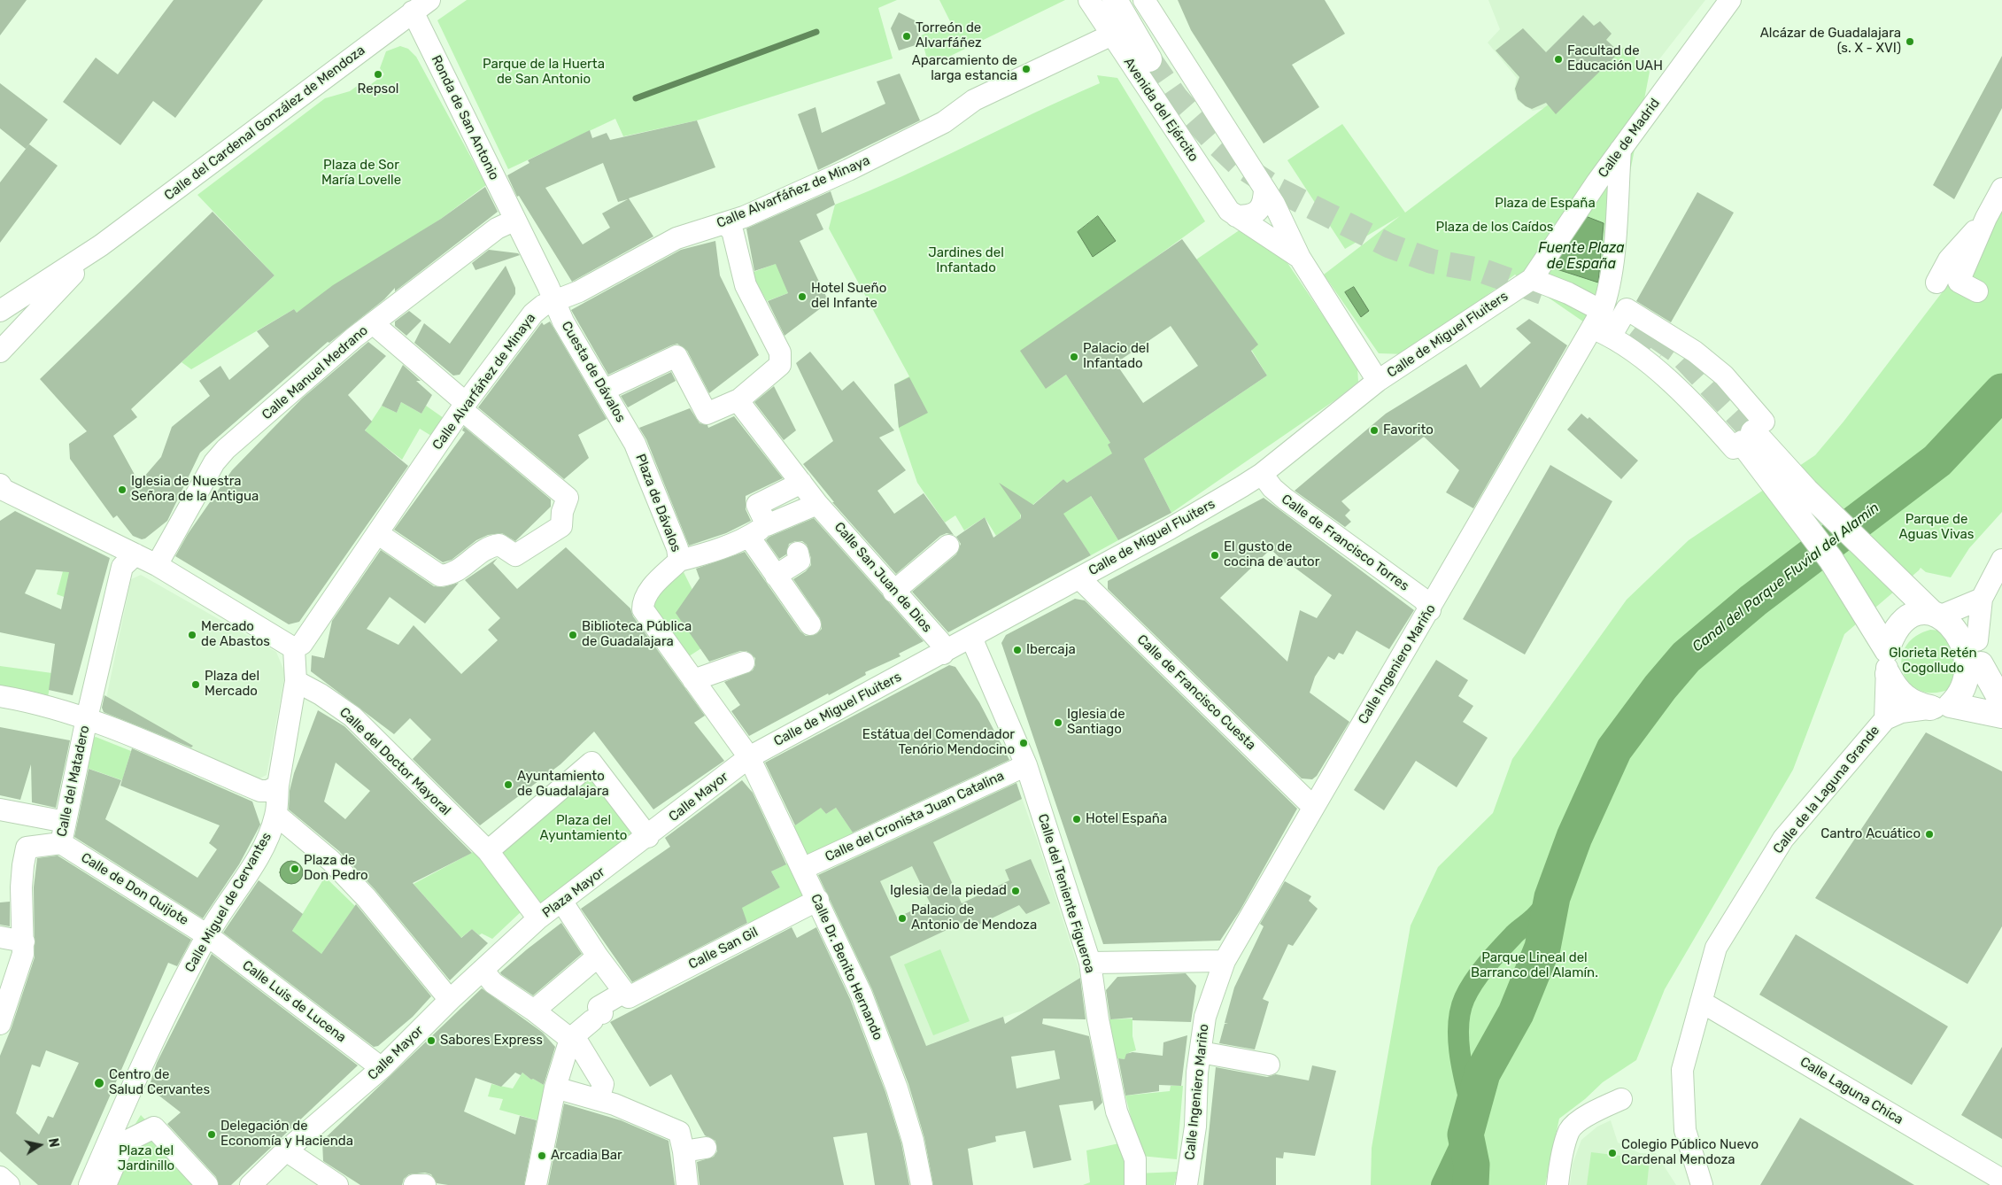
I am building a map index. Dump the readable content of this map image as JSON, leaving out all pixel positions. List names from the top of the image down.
{
  "streets": {
    "main road": ["Avenida del Ejército"],
    "street": [
      "Ronda de San Antonio",
      "Calle del Cardenal González de Mendoza",
      "Calle de Madrid",
      "Calle Alvarfáñez de Minaya",
      "Calle de Miguel Fluiters",
      "Cuesta de Dávalos",
      "Calle Manuel Medrano",
      "Plaza de Dávalos",
      "Calle de Francisco Torres",
      "Calle San Juan de Dios",
      "Calle Ingeniero Mariño",
      "Calle de Francisco Cuesta",
      "Calle del Doctor Mayoral",
      "Calle del Matadero",
      "Calle de la Laguna Grande",
      "Calle Mayor",
      "Calle del Cronista Juan Catalina",
      "Calle de Don Quijote",
      "Plaza Mayor",
      "Calle del Teniente Figueroa",
      "Calle Miguel de Cervantes",
      "Calle San Gil",
      "Calle Dr. Benito Hernando",
      "Calle Luis de Lucena",
      "Calle Laguna Chica"
    ]
  },
  "crossings": [
    ["Avenida del Ejército", "Calle Alvarfáñez de Minaya"],
    ["Avenida del Ejército", "Calle de Miguel Fluiters"],
    ["Ronda de San Antonio", "Calle del Cardenal González de Mendoza"],
    ["Ronda de San Antonio", "Calle Alvarfáñez de Minaya"],
    ["Ronda de San Antonio", "Cuesta de Dávalos"],
    ["Ronda de San Antonio", "Calle Manuel Medrano"],
    ["Calle de Madrid", "Calle de Miguel Fluiters"],
    ["Calle de Madrid", "Calle Ingeniero Mariño"],
    ["Calle Alvarfáñez de Minaya", "Cuesta de Dávalos"],
    ["Calle Alvarfáñez de Minaya", "Calle Miguel de Cervantes"],
    ["Calle de Miguel Fluiters", "Calle de Francisco Torres"],
    ["Calle de Miguel Fluiters", "Calle San Juan de Dios"],
    ["Calle de Miguel Fluiters", "Calle de Francisco Cuesta"],
    ["Calle de Miguel Fluiters", "Calle Mayor"],
    ["Calle de Miguel Fluiters", "Calle del Teniente Figueroa"],
    ["Calle de Miguel Fluiters", "Calle Dr. Benito Hernando"],
    ["Cuesta de Dávalos", "Plaza de Dávalos"],
    ["Plaza de Dávalos", "Calle Dr. Benito Hernando"],
    ["Calle de Francisco Torres", "Calle Ingeniero Mariño"],
    ["Calle Ingeniero Mariño", "Calle de Francisco Cuesta"],
    ["Calle del Doctor Mayoral", "Plaza Mayor"],
    ["Calle del Doctor Mayoral", "Calle Miguel de Cervantes"],
    ["Calle del Matadero", "Calle de Don Quijote"],
    ["Calle de la Laguna Grande", "Calle Laguna Chica"],
    ["Calle Mayor", "Plaza Mayor"],
    ["Calle Mayor", "Calle Dr. Benito Hernando"],
    ["Calle Mayor", "Calle Luis de Lucena"],
    ["Calle del Cronista Juan Catalina", "Calle del Teniente Figueroa"],
    ["Calle del Cronista Juan Catalina", "Calle Dr. Benito Hernando"],
    ["Calle de Don Quijote", "Calle Miguel de Cervantes"],
    ["Calle de Don Quijote", "Calle Luis de Lucena"],
    ["Calle Miguel de Cervantes", "Calle Luis de Lucena"],
    ["Calle San Gil", "Calle Dr. Benito Hernando"]
  ],
  "water": ["Fuente Plaza de España", "Canal del Parque Fluvial del Alamín"],
  "parks": [
    "Parque de la Huerta de San Antonio",
    "Plaza de Sor María Lovelle",
    "Plaza de España",
    "Plaza de los Caídos",
    "Jardines del Infantado",
    "Parque de Aguas Vivas",
    "Glorieta Retén Cogolludo",
    "Plaza del Ayuntamiento",
    "Parque Lineal del Barranco del Alamín.",
    "Plaza del Jardinillo"
  ],
  "places": [
    "Torreón de Alvarfáñez",
    "Alcázar de Guadalajara (s. X - XVI)",
    "Facultad de Educación UAH",
    "Aparcamiento de larga estancia",
    "Repsol",
    "Hotel Sueño del Infante",
    "Palacio del Infantado",
    "Favorito",
    "Iglesia de Nuestra Señora de la Antigua",
    "El gusto de cocina de autor",
    "Mercado de Abastos",
    "Biblioteca Pública de Guadalajara",
    "Ibercaja",
    "Plaza del Mercado",
    "Iglesia de Santiago",
    "Estátua del Comendador Tenório Mendocino",
    "Ayuntamiento de Guadalajara",
    "Hotel España",
    "Cantro Acuático",
    "Plaza de Don Pedro",
    "Iglesia de la piedad",
    "Palacio de Antonio de Mendoza",
    "Sabores Express",
    "Centro de Salud Cervantes",
    "Delegación de Economía y Hacienda",
    "Colegio Público Nuevo Cardenal Mendoza",
    "Arcadia Bar"
  ],
  "north": "right"
}
